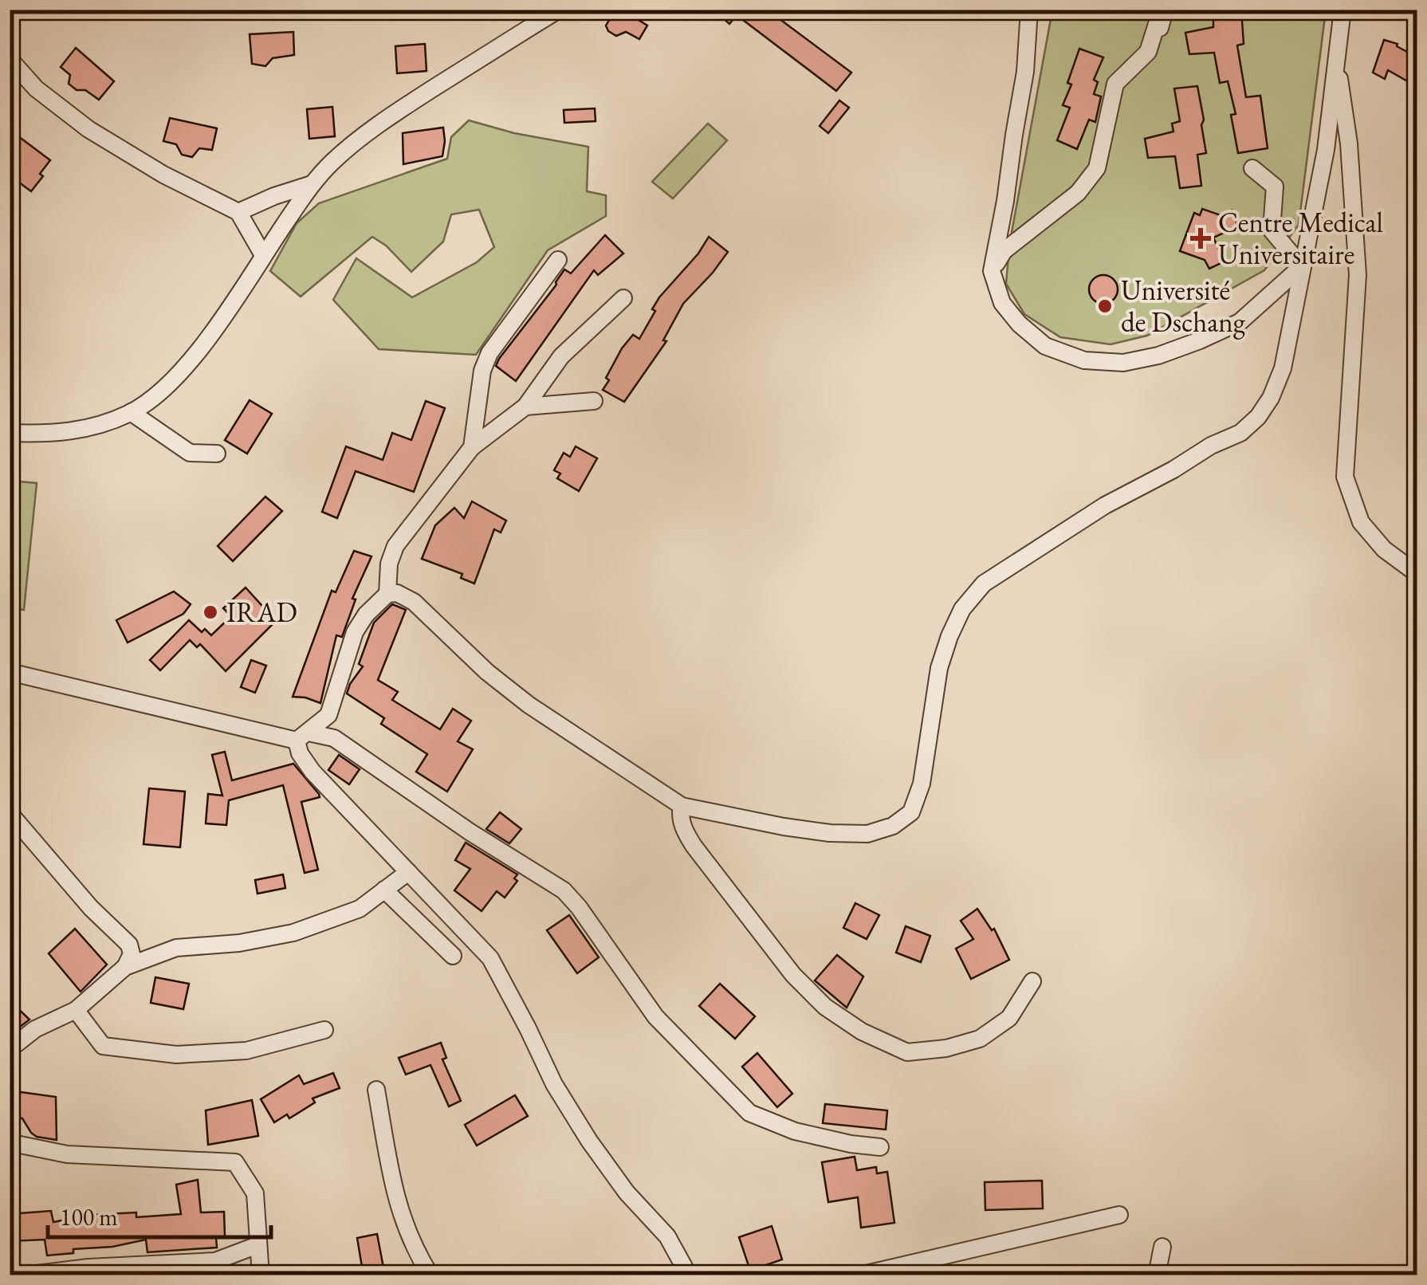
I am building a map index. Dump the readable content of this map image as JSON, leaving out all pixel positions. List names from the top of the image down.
{
  "places": {
    "health": ["Centre Medical Universitaire"],
    "other": ["Université de Dschang", "IRAD"]
  },
  "scale_bar": "100 m"
}
